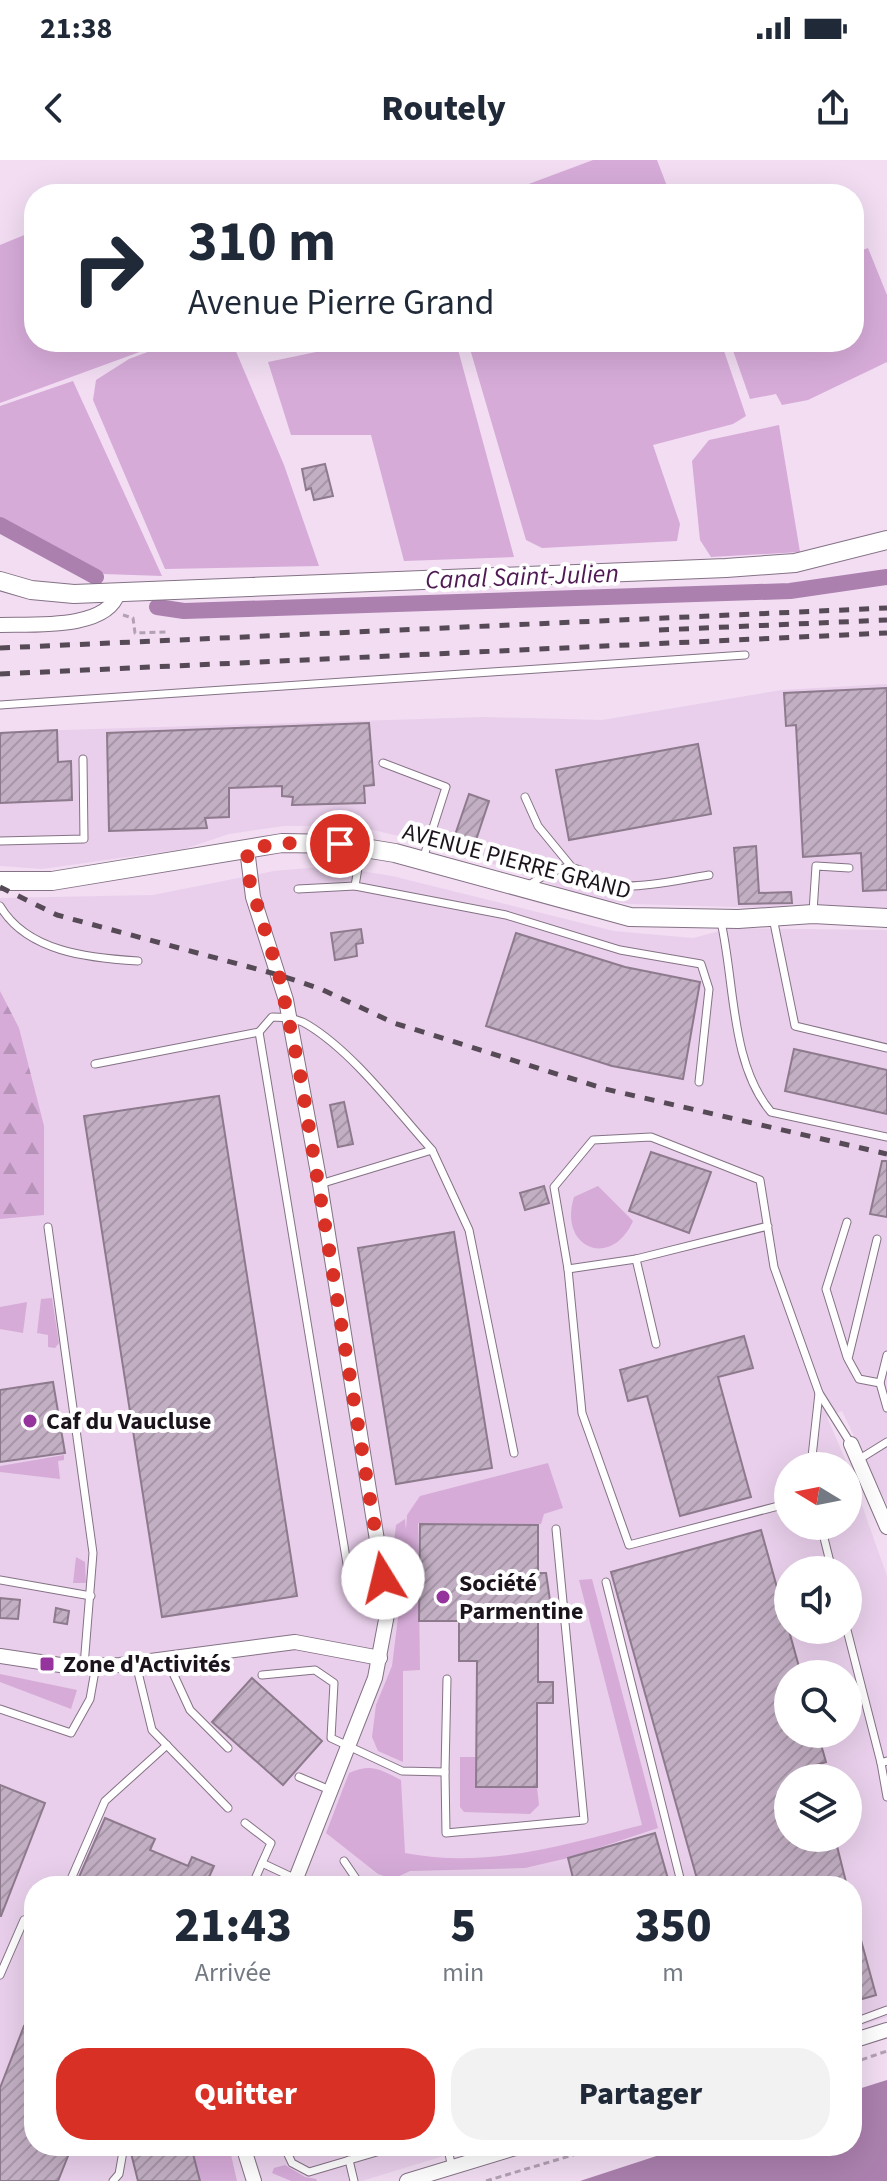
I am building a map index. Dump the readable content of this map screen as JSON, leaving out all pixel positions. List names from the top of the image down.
{
  "streets": {
    "street": ["AVENUE PIERRE GRAND"]
  },
  "water": ["Canal Saint-Julien"],
  "places": {
    "other": ["Caf du Vaucluse", "Société Parmentine"],
    "transit": ["Zone d'Activités"]
  },
  "north": "left",
  "page": {
    "status": "21:38",
    "header": "Routely",
    "turn": ["310 m", "Avenue Pierre Grand"],
    "eta": [
      "21:43",
      "Arrivée",
      "5",
      "min",
      "350",
      "m"
    ],
    "buttons": ["Quitter", "Partager"]
  }
}
